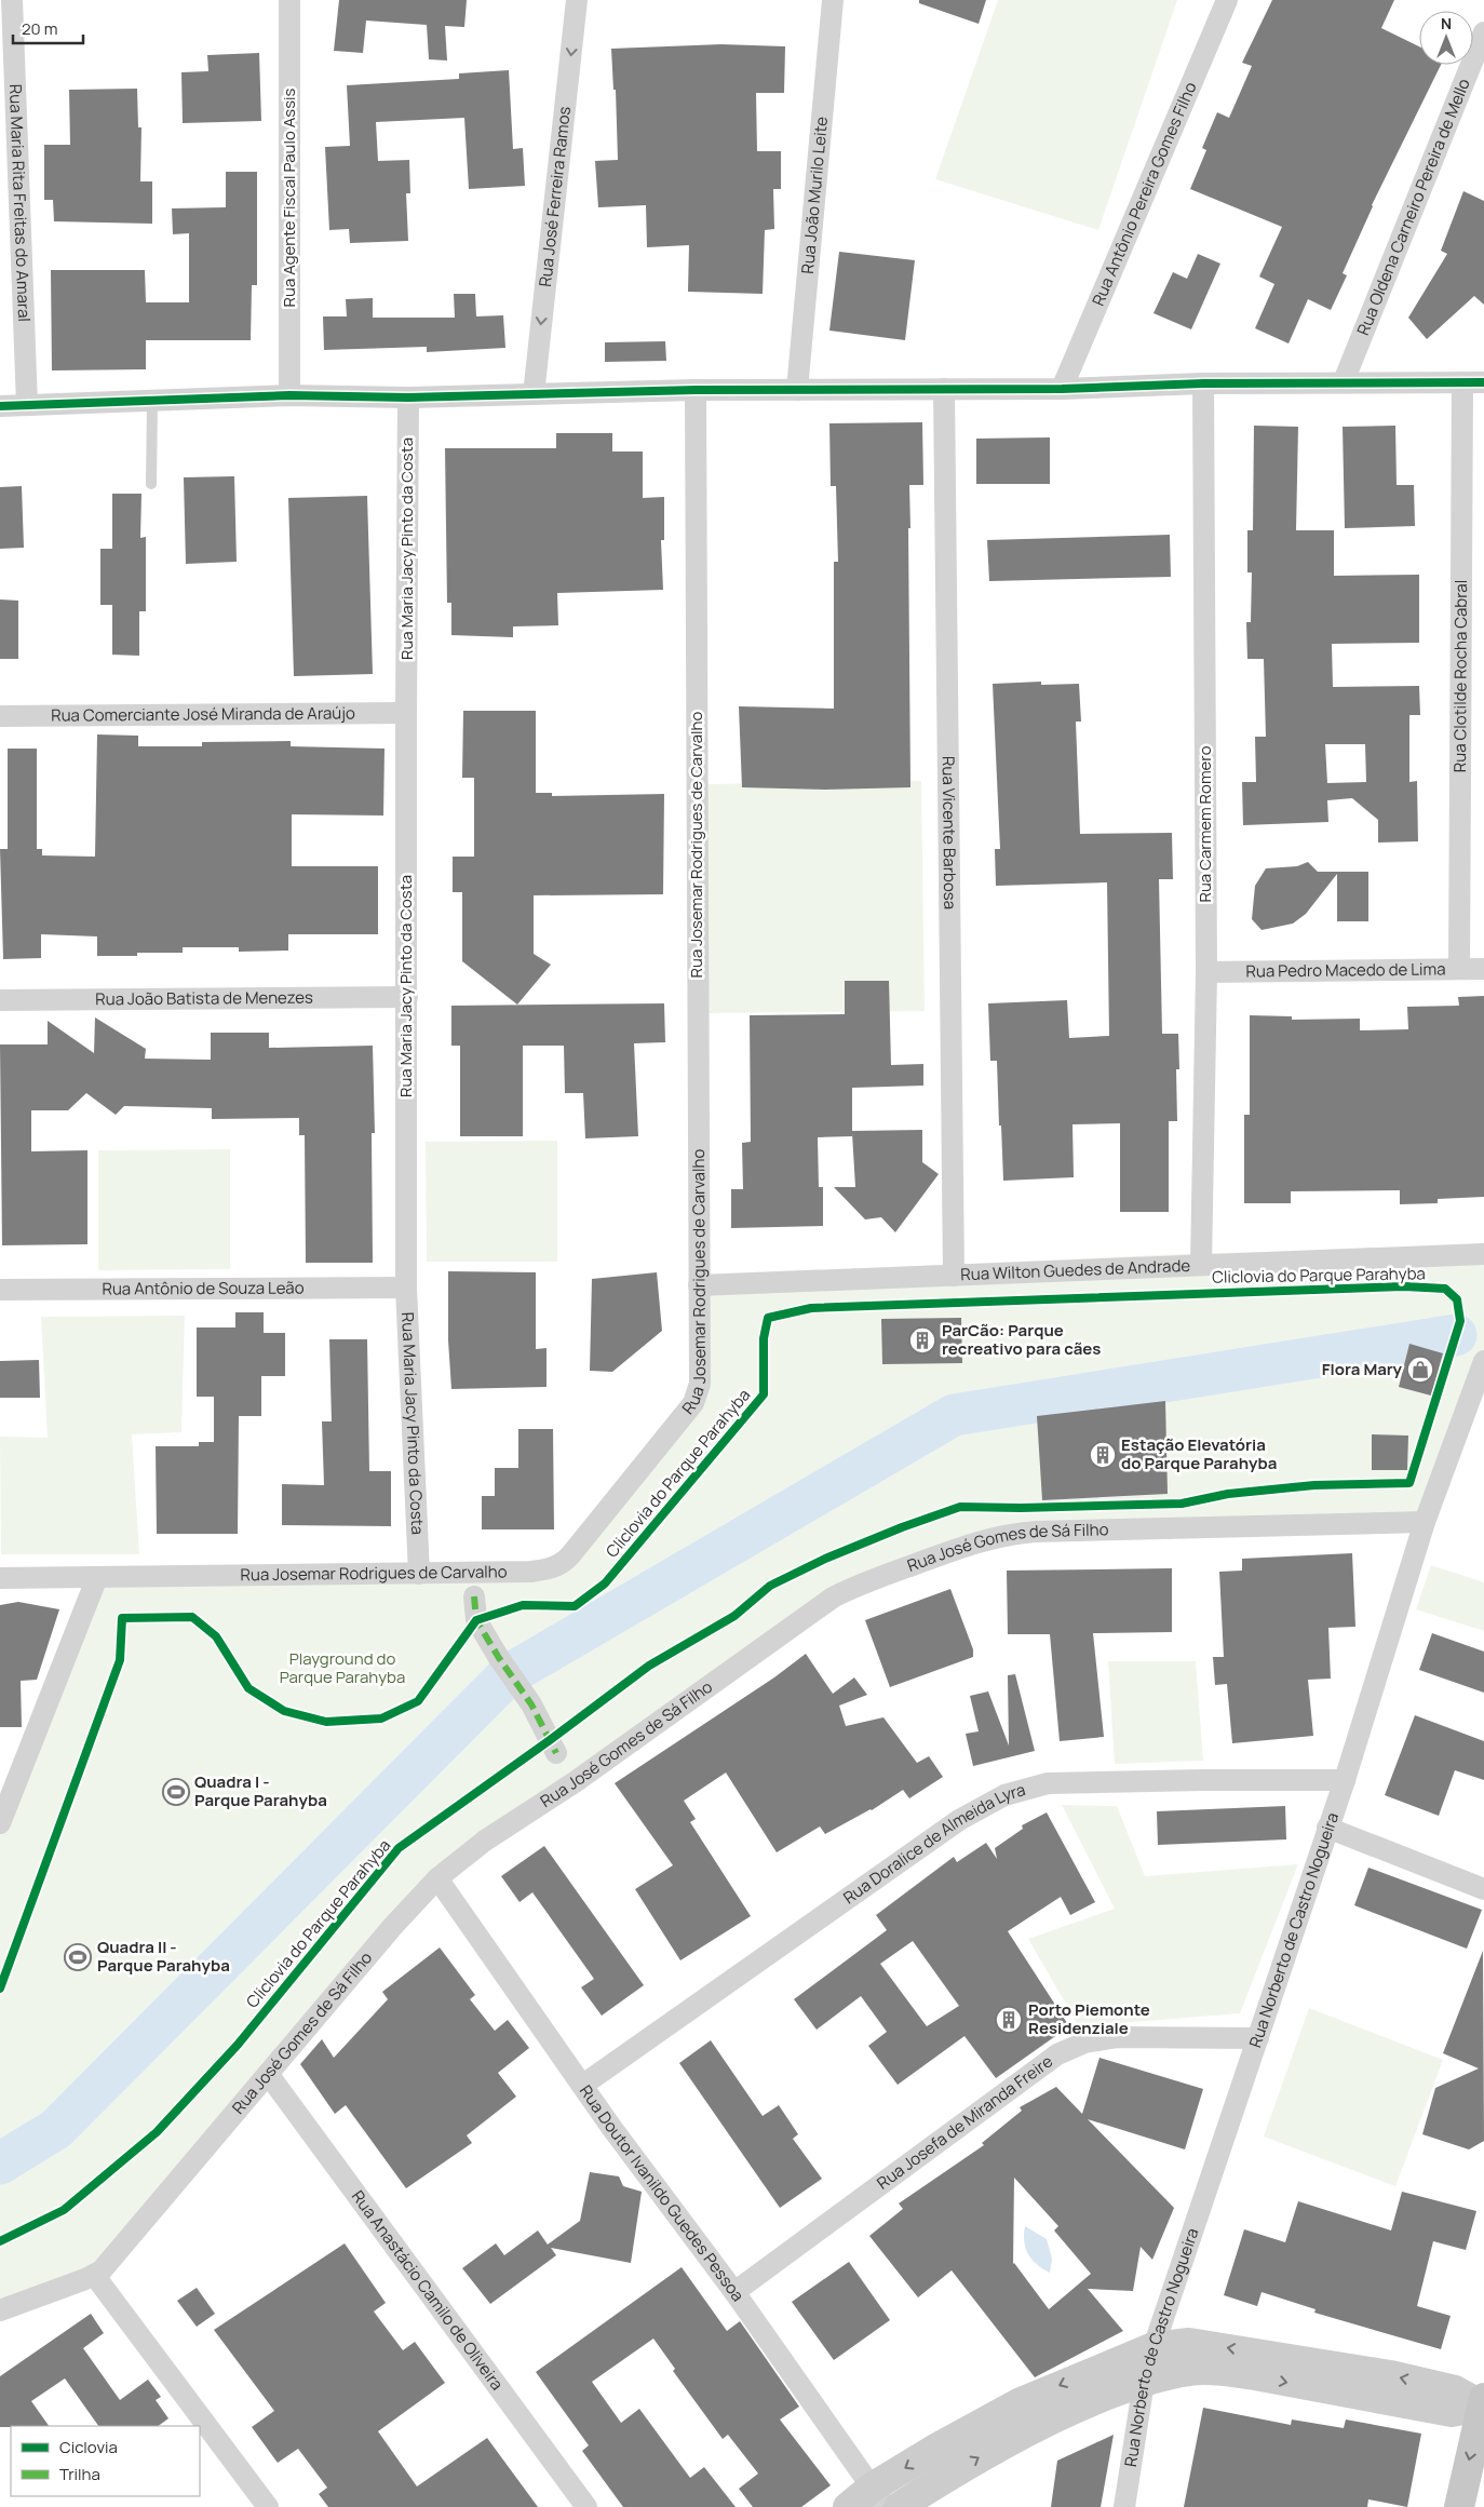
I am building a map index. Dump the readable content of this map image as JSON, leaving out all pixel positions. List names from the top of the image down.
{
  "streets": {
    "street": [
      "Rua João Murilo Leite",
      "Rua Antônio Pereira Gomes Filho",
      "Rua José Ferreira Ramos",
      "Rua Agente Fiscal Paulo Assis",
      "Rua Maria Rita Freitas do Amaral",
      "Rua Oldena Carneiro Pereira de Mello",
      "Rua Maria Jacy Pinto da Costa",
      "Rua Clotilde Rocha Cabral",
      "Rua Comerciante José Miranda de Araújo",
      "Rua Carmem Romero",
      "Rua Vicente Barbosa",
      "Rua Josemar Rodrigues de Carvalho",
      "Rua Pedro Macedo de Lima",
      "Rua João Batista de Menezes",
      "Rua Wilton Guedes de Andrade",
      "Rua Antônio de Souza Leão",
      "Rua José Gomes de Sá Filho",
      "Rua Doralice de Almeida Lyra",
      "Rua Norberto de Castro Nogueira",
      "Rua Josefa de Miranda Freire",
      "Rua Doutor Ivanildo Guedes Pessoa",
      "Rua Anastácio Camilo de Oliveira"
    ],
    "cycle path": ["Cliclovia do Parque Parahyba"]
  },
  "crossings": [
    ["Rua Maria Jacy Pinto da Costa", "Rua Comerciante José Miranda de Araújo"],
    ["Rua Maria Jacy Pinto da Costa", "Rua Josemar Rodrigues de Carvalho"],
    ["Rua Maria Jacy Pinto da Costa", "Rua João Batista de Menezes"],
    ["Rua Maria Jacy Pinto da Costa", "Rua Antônio de Souza Leão"],
    ["Rua Clotilde Rocha Cabral", "Rua Pedro Macedo de Lima"],
    ["Rua Carmem Romero", "Rua Pedro Macedo de Lima"],
    ["Rua Carmem Romero", "Rua Wilton Guedes de Andrade"],
    ["Rua Vicente Barbosa", "Rua Wilton Guedes de Andrade"],
    ["Rua Josemar Rodrigues de Carvalho", "Rua Wilton Guedes de Andrade"],
    ["Rua José Gomes de Sá Filho", "Rua Norberto de Castro Nogueira"],
    ["Rua José Gomes de Sá Filho", "Rua Doutor Ivanildo Guedes Pessoa"],
    ["Rua José Gomes de Sá Filho", "Rua Anastácio Camilo de Oliveira"],
    ["Rua Doralice de Almeida Lyra", "Rua Norberto de Castro Nogueira"],
    ["Rua Doralice de Almeida Lyra", "Rua Doutor Ivanildo Guedes Pessoa"],
    ["Rua Norberto de Castro Nogueira", "Rua Josefa de Miranda Freire"],
    ["Rua Josefa de Miranda Freire", "Rua Doutor Ivanildo Guedes Pessoa"]
  ],
  "one_way": ["Rua José Ferreira Ramos"],
  "parks": ["Playground do Parque Parahyba"],
  "places": {
    "building": ["ParCão: Parque recreativo para cães", "Estação Elevatória do Parque Parahyba", "Porto Piemonte Residenziale"],
    "shop": ["Flora Mary"],
    "sports": ["Quadra I - Parque Parahyba", "Quadra II - Parque Parahyba"]
  },
  "legend": ["Ciclovia", "Trilha"],
  "scale_bar": "20 m",
  "north": "top"
}
